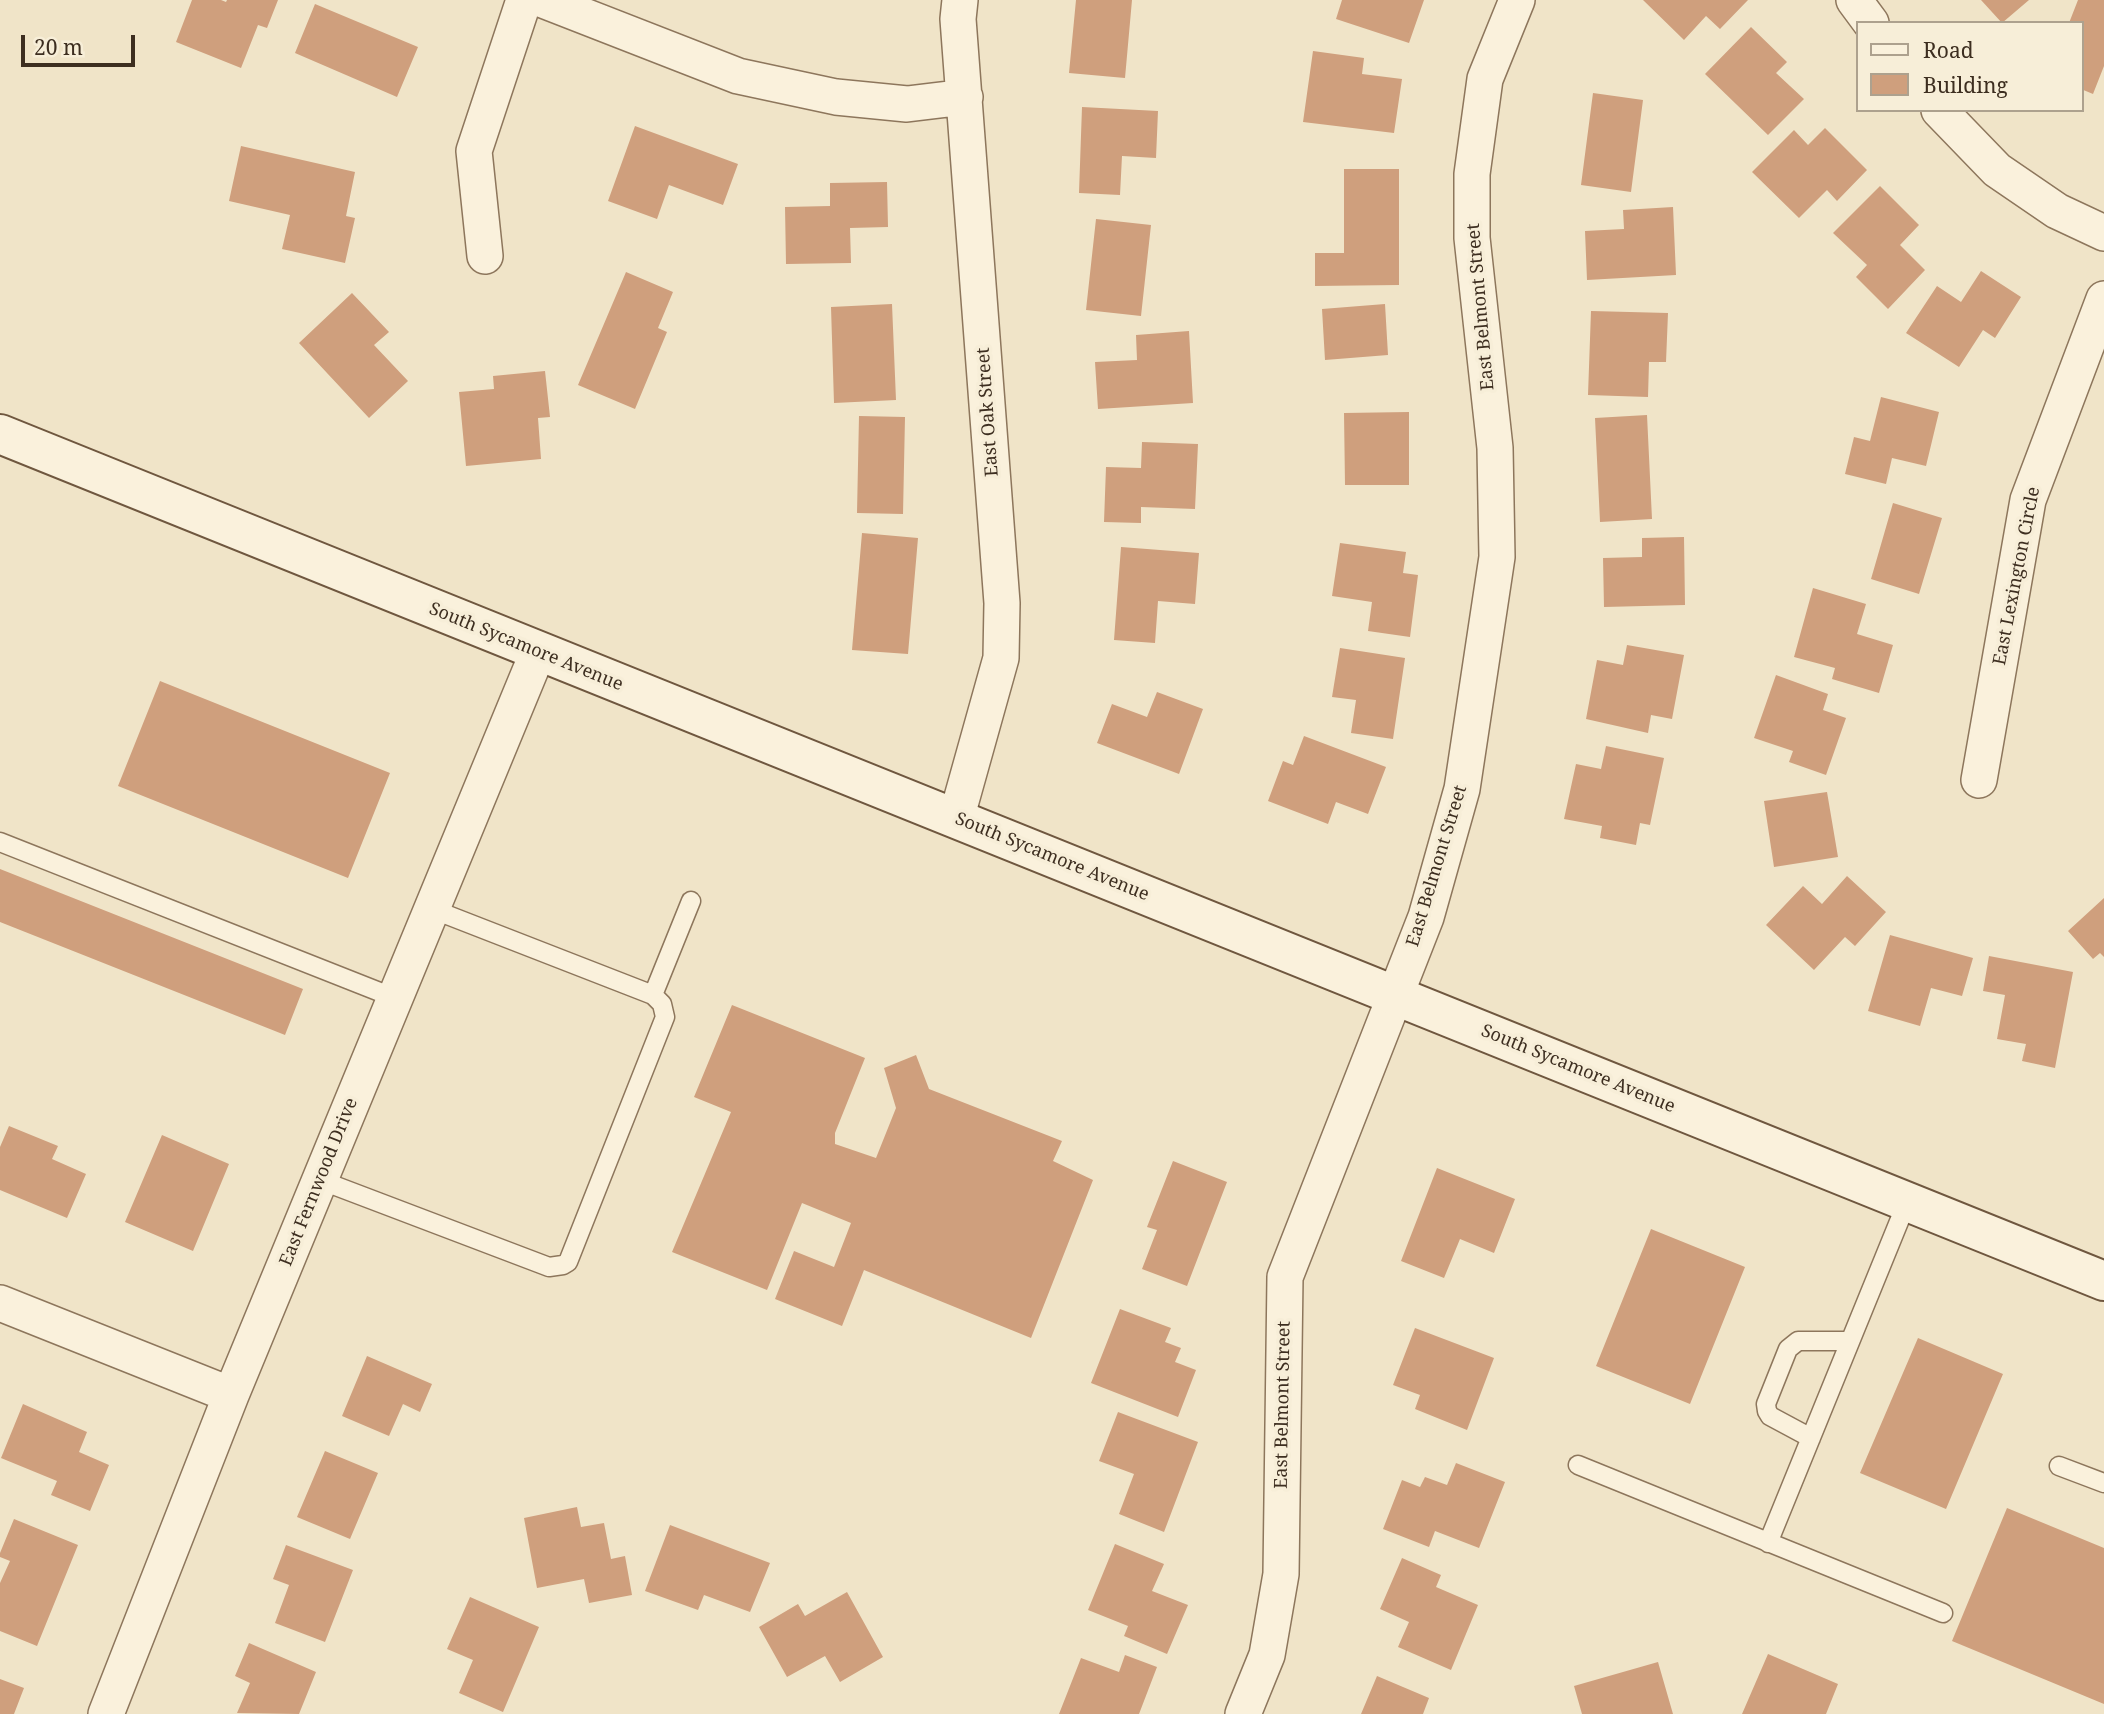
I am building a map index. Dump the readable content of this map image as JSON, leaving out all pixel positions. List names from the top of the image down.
{
  "streets": {
    "main road": ["South Sycamore Avenue"],
    "street": [
      "East Belmont Street",
      "East Oak Street",
      "East Lexington Circle",
      "East Fernwood Drive"
    ]
  },
  "crossings": [
    ["East Belmont Street", "South Sycamore Avenue"],
    ["East Oak Street", "South Sycamore Avenue"],
    ["South Sycamore Avenue", "East Fernwood Drive"]
  ],
  "legend": ["Road", "Building"],
  "scale_bar": "20 m"
}
